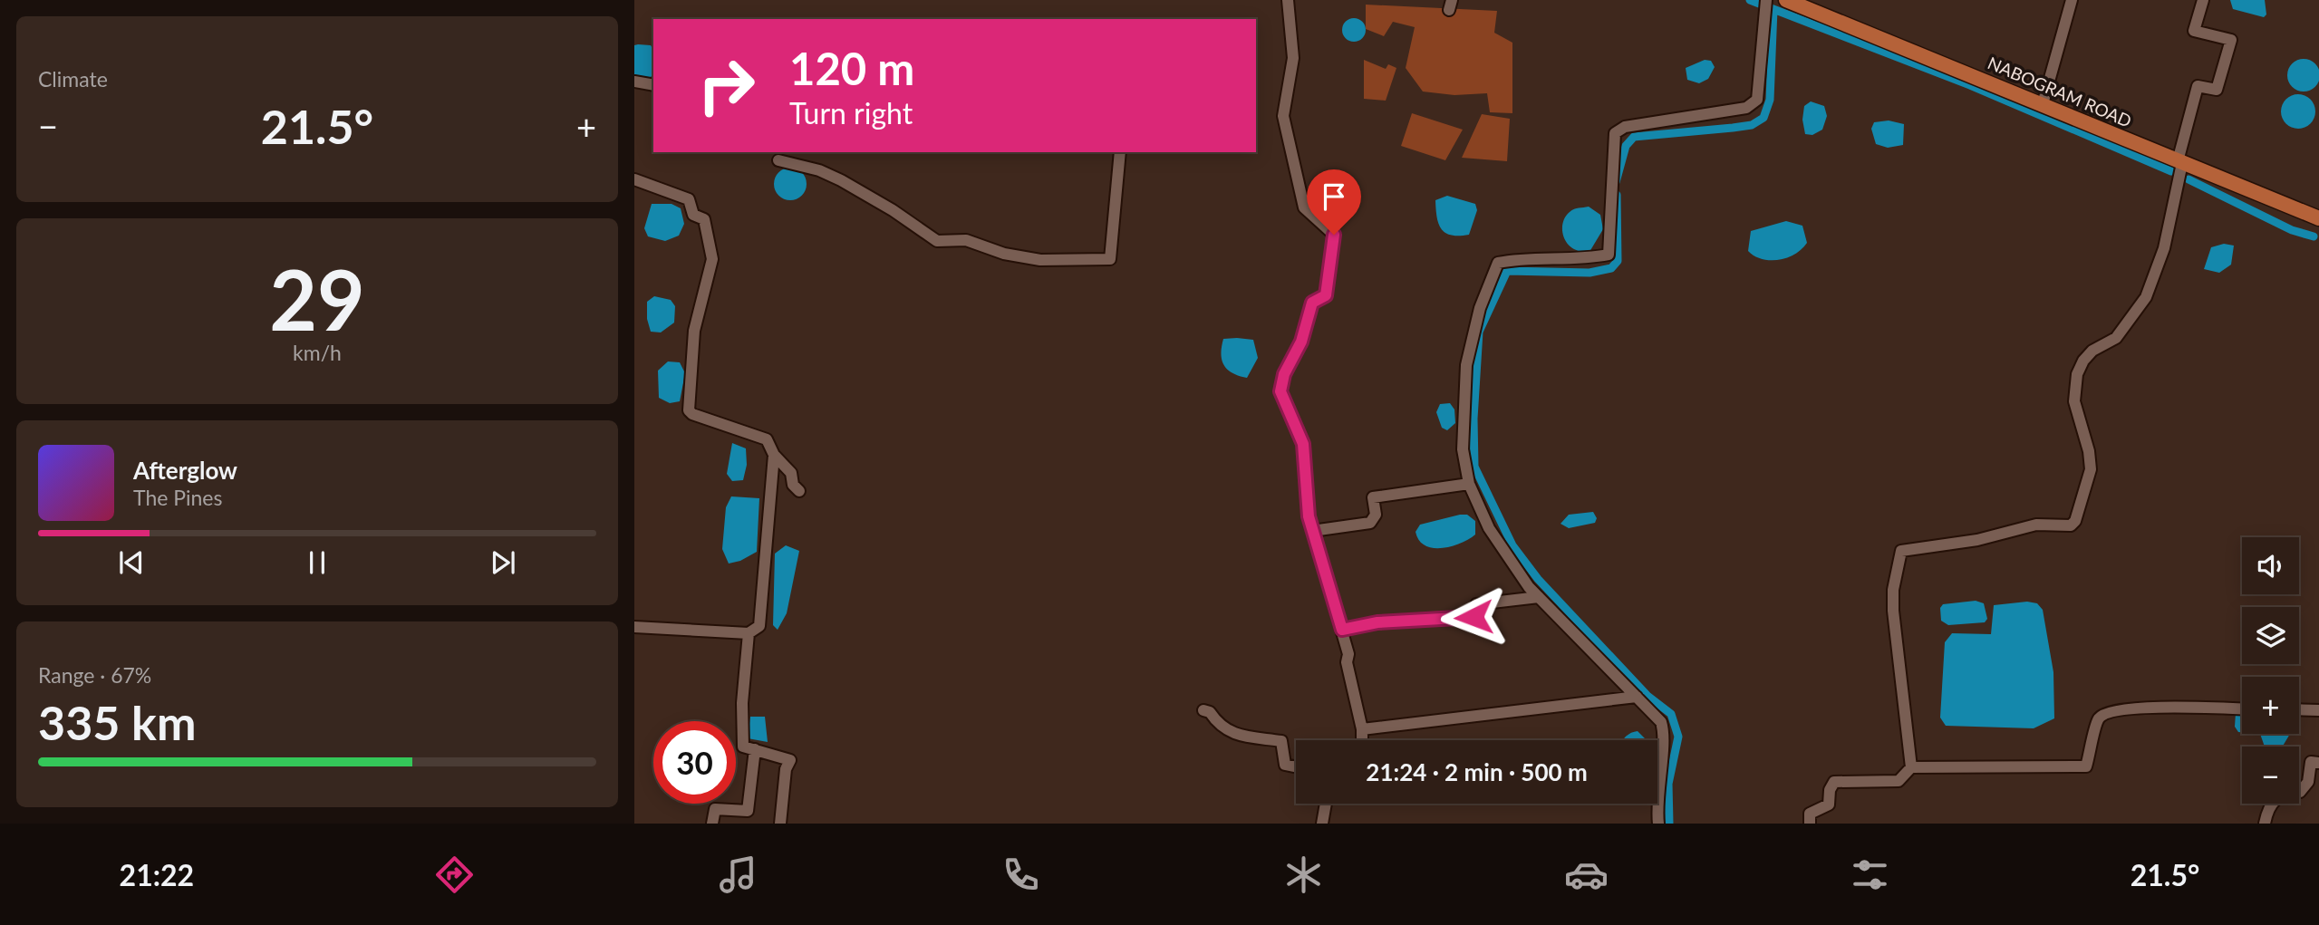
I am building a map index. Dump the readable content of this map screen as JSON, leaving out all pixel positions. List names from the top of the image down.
{
  "streets": {
    "main road": ["NABOGRAM ROAD"]
  },
  "page": {
    "tile": [
      "Climate",
      ["29", "km/h"],
      ["Range · 67%", "335 km"]
    ],
    "turn": ["120 m", "Turn right"],
    "heat": ["−", "21.5°", "+"],
    "song": ["Afterglow", "The Pines"],
    "map_buttons": ["+", "−"],
    "limit": "30",
    "trip": "21:24 · 2 min · 500 m",
    "tabs": ["21:22", "21.5°"]
  }
}
